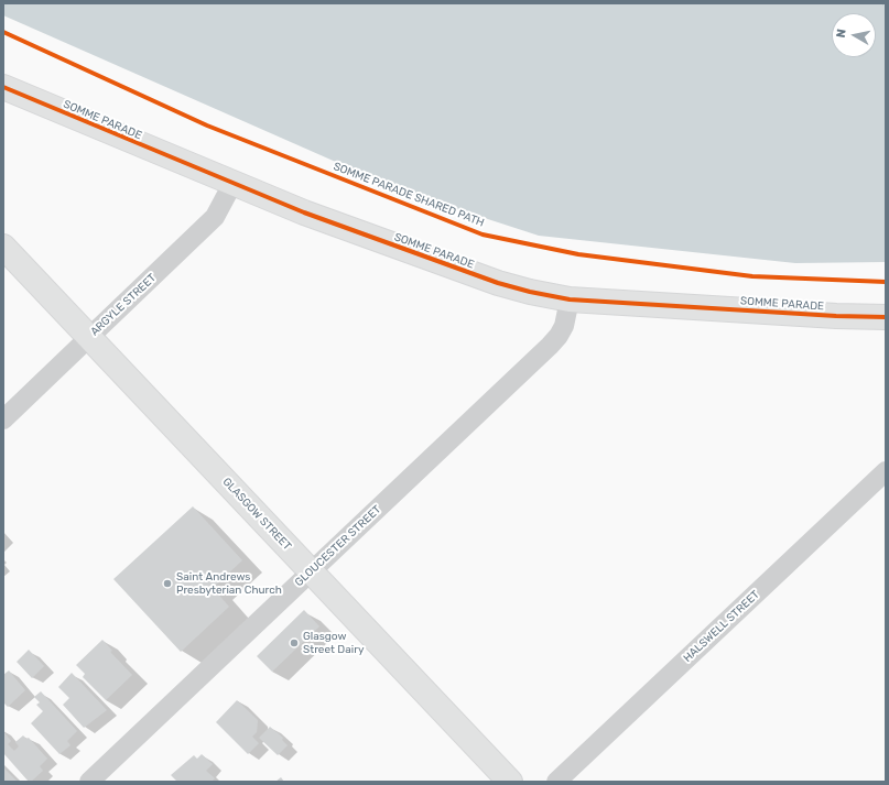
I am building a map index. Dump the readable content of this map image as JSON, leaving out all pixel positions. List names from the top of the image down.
{
  "streets": {
    "main road": ["SOMME PARADE", "GLASGOW STREET"],
    "street": ["ARGYLE STREET", "GLOUCESTER STREET", "HALSWELL STREET"],
    "cycle path": ["SOMME PARADE SHARED PATH"]
  },
  "crossings": [
    ["SOMME PARADE", "ARGYLE STREET"],
    ["SOMME PARADE", "GLOUCESTER STREET"],
    ["ARGYLE STREET", "GLASGOW STREET"],
    ["GLASGOW STREET", "GLOUCESTER STREET"]
  ],
  "places": ["Saint Andrews Presbyterian Church", "Glasgow Street Dairy"],
  "north": "left"
}
